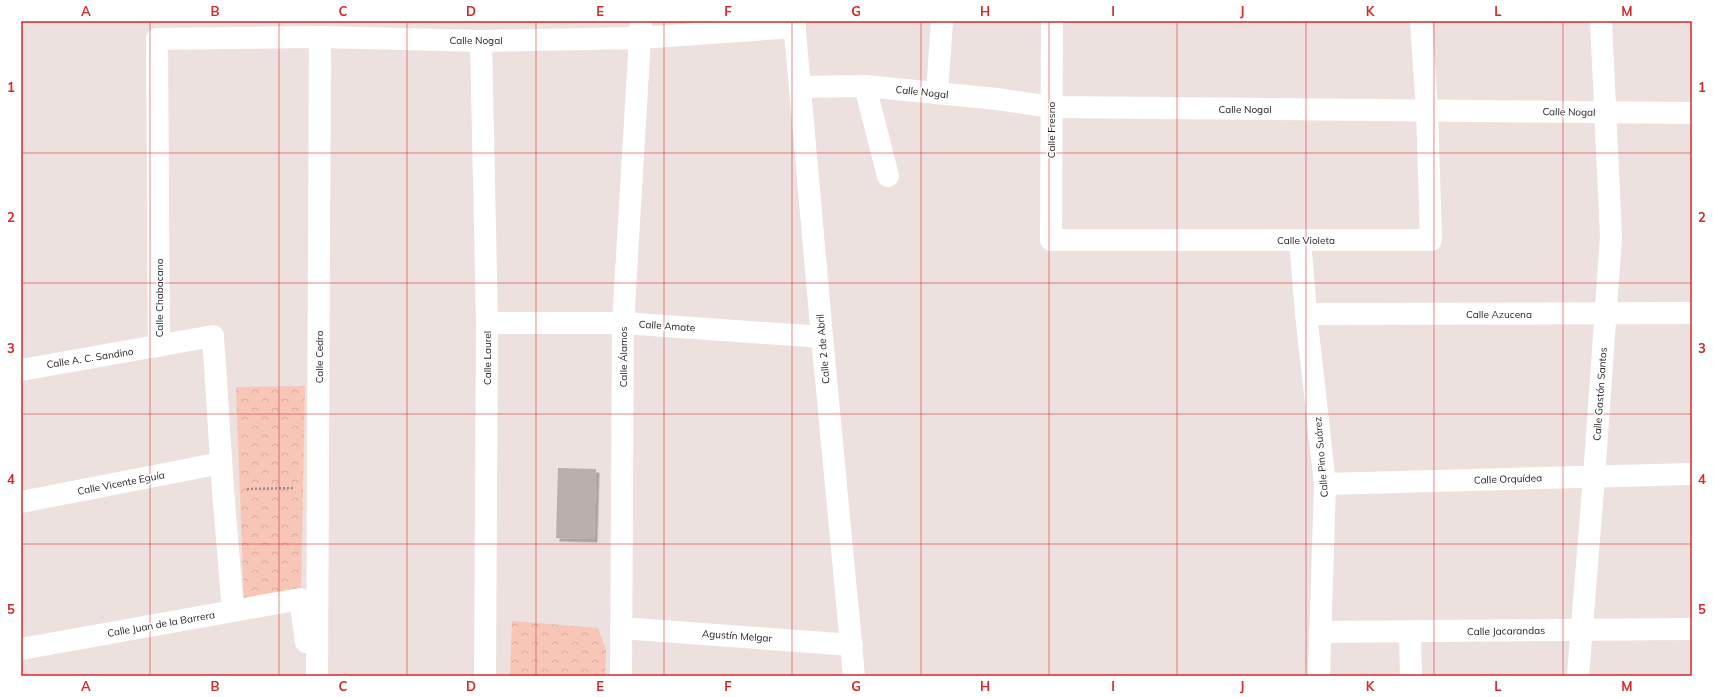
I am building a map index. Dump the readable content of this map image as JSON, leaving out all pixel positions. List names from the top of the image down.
{
  "streets": {
    "street": [
      "Calle Nogal",
      "Calle Fresno",
      "Calle Violeta",
      "Calle Chabacano",
      "Calle Azucena",
      "Calle Amate",
      "Calle 2 de Abril",
      "Calle Cedro",
      "Calle Álamos",
      "Calle A. C. Sandino",
      "Calle Laurel",
      "Calle Gastón Santos",
      "Calle Pino Suárez",
      "Calle Orquídea",
      "Calle Vicente Eguía",
      "Calle Juan de la Barrera",
      "Calle Jacarandas",
      "Agustín Melgar"
    ]
  },
  "crossings": [
    ["Calle Nogal", "Calle Fresno"],
    ["Calle Nogal", "Calle Violeta"],
    ["Calle Nogal", "Calle Chabacano"],
    ["Calle Nogal", "Calle 2 de Abril"],
    ["Calle Nogal", "Calle Cedro"],
    ["Calle Nogal", "Calle Álamos"],
    ["Calle Nogal", "Calle Laurel"],
    ["Calle Nogal", "Calle Gastón Santos"],
    ["Calle Fresno", "Calle Violeta"],
    ["Calle Violeta", "Calle Pino Suárez"],
    ["Calle Chabacano", "Calle A. C. Sandino"],
    ["Calle Chabacano", "Calle Vicente Eguía"],
    ["Calle Chabacano", "Calle Juan de la Barrera"],
    ["Calle Azucena", "Calle Gastón Santos"],
    ["Calle Azucena", "Calle Pino Suárez"],
    ["Calle Amate", "Calle 2 de Abril"],
    ["Calle Amate", "Calle Álamos"],
    ["Calle Amate", "Calle Laurel"],
    ["Calle 2 de Abril", "Agustín Melgar"],
    ["Calle Cedro", "Calle Juan de la Barrera"],
    ["Calle Álamos", "Agustín Melgar"],
    ["Calle Gastón Santos", "Calle Orquídea"],
    ["Calle Gastón Santos", "Calle Jacarandas"],
    ["Calle Pino Suárez", "Calle Orquídea"],
    ["Calle Pino Suárez", "Calle Jacarandas"]
  ],
  "grid": {
    "columns": [
      "A",
      "B",
      "C",
      "D",
      "E",
      "F",
      "G",
      "H",
      "I",
      "J",
      "K",
      "L",
      "M"
    ],
    "rows": [
      "1",
      "2",
      "3",
      "4",
      "5"
    ]
  }
}
